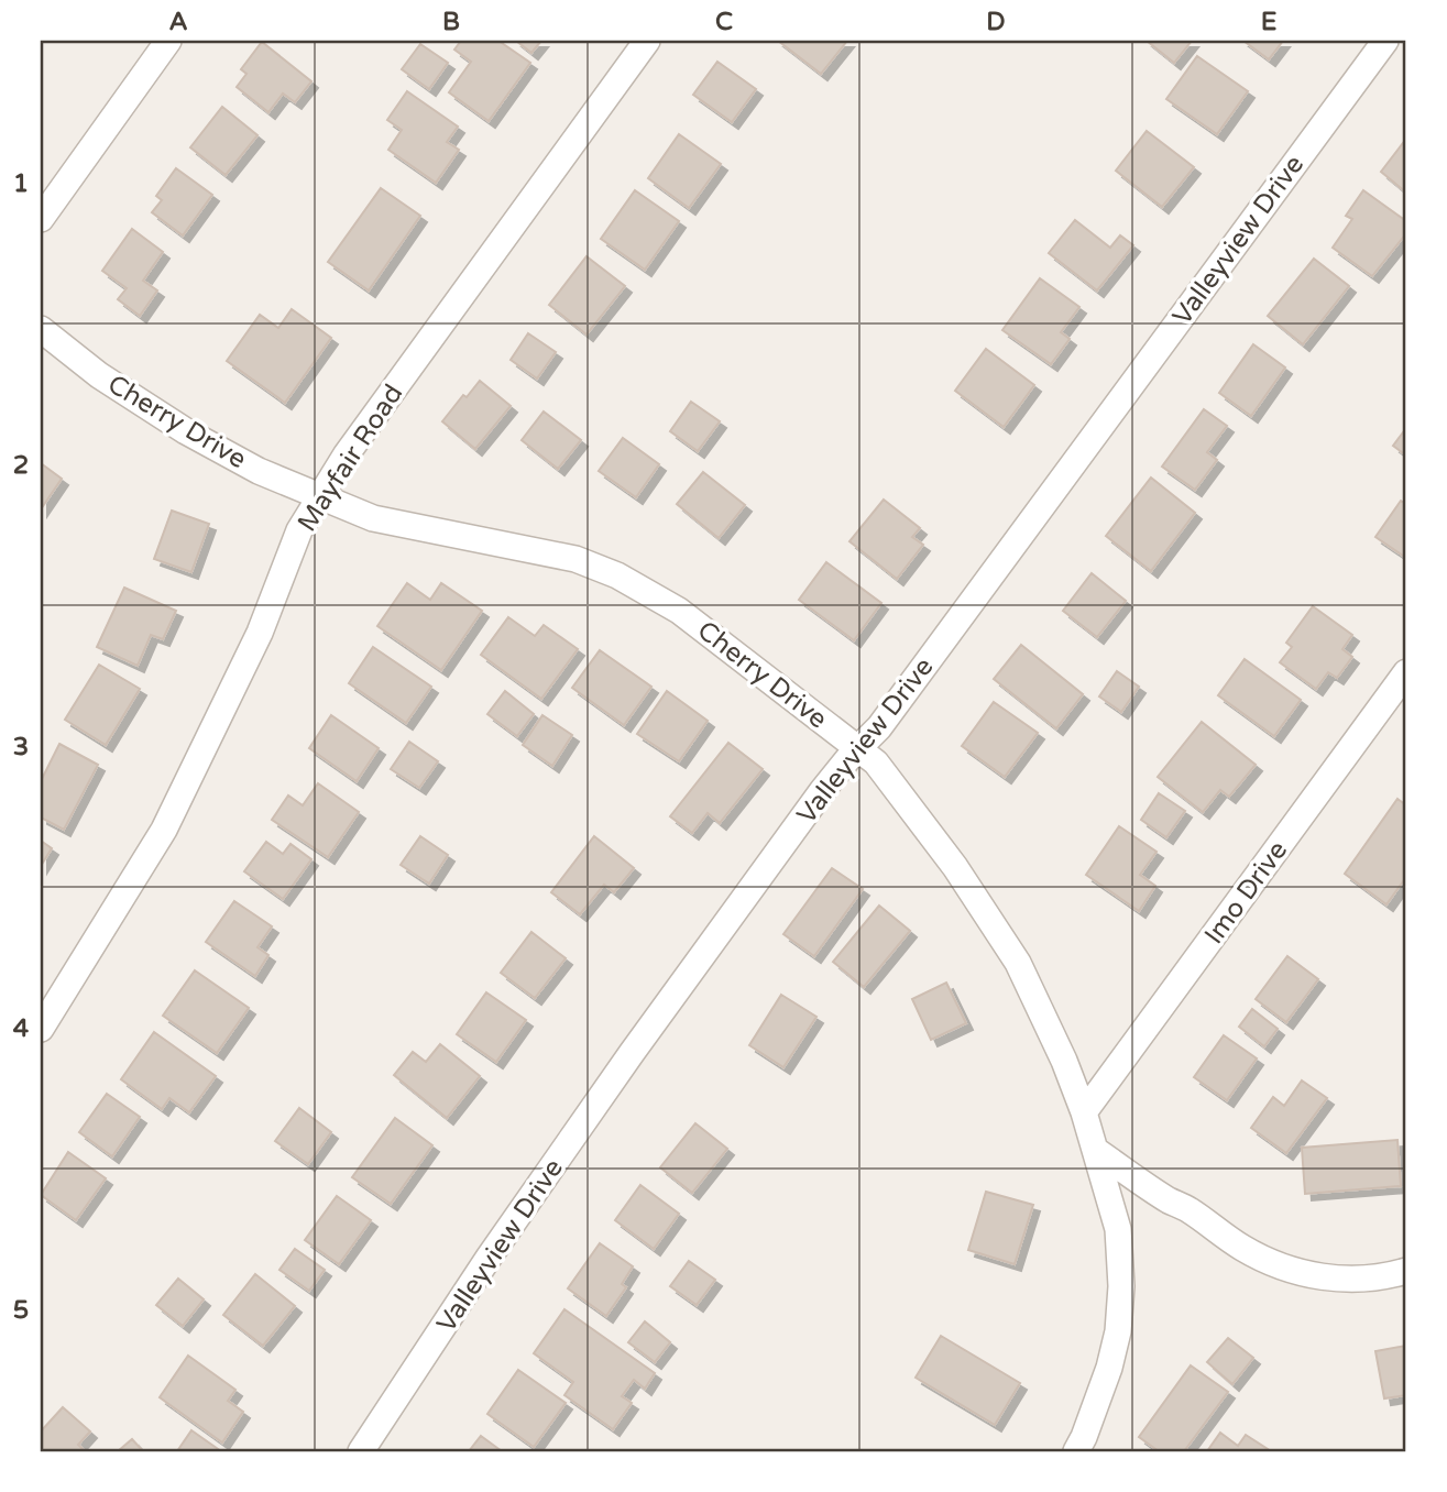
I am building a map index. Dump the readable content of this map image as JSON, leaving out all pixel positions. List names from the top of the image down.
{
  "streets": {
    "street": [
      "Valleyview Drive",
      "Cherry Drive",
      "Mayfair Road",
      "Imo Drive"
    ]
  },
  "crossings": [
    ["Valleyview Drive", "Cherry Drive"],
    ["Cherry Drive", "Mayfair Road"],
    ["Cherry Drive", "Imo Drive"]
  ],
  "grid": {
    "columns": [
      "A",
      "B",
      "C",
      "D",
      "E"
    ],
    "rows": [
      "1",
      "2",
      "3",
      "4",
      "5"
    ]
  }
}
